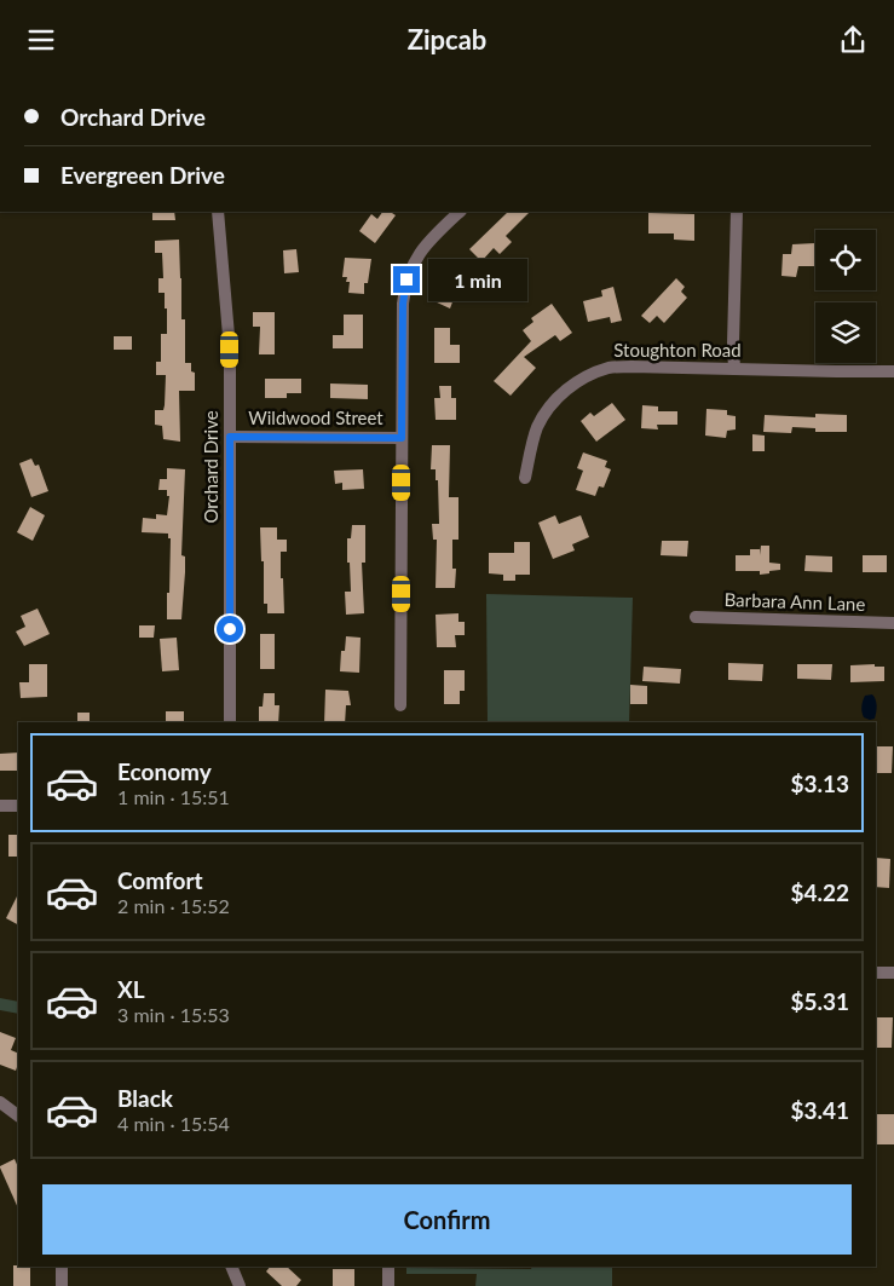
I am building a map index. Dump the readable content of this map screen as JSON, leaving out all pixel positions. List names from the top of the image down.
{
  "streets": {
    "street": [
      "Stoughton Road",
      "Wildwood Street",
      "Orchard Drive",
      "Barbara Ann Lane"
    ]
  },
  "crossings": [
    ["Wildwood Street", "Orchard Drive"]
  ],
  "page": {
    "header": "Zipcab",
    "banner": ["Orchard Drive", "Evergreen Drive"],
    "bubble": "1 min",
    "list": [
      {
        "name": "Economy",
        "note": "1 min · 15:51",
        "value": "$3.13"
      },
      {
        "name": "Comfort",
        "note": "2 min · 15:52",
        "value": "$4.22"
      },
      {
        "name": "XL",
        "note": "3 min · 15:53",
        "value": "$5.31"
      },
      {
        "name": "Black",
        "note": "4 min · 15:54",
        "value": "$3.41"
      }
    ],
    "buttons": "Confirm"
  }
}
